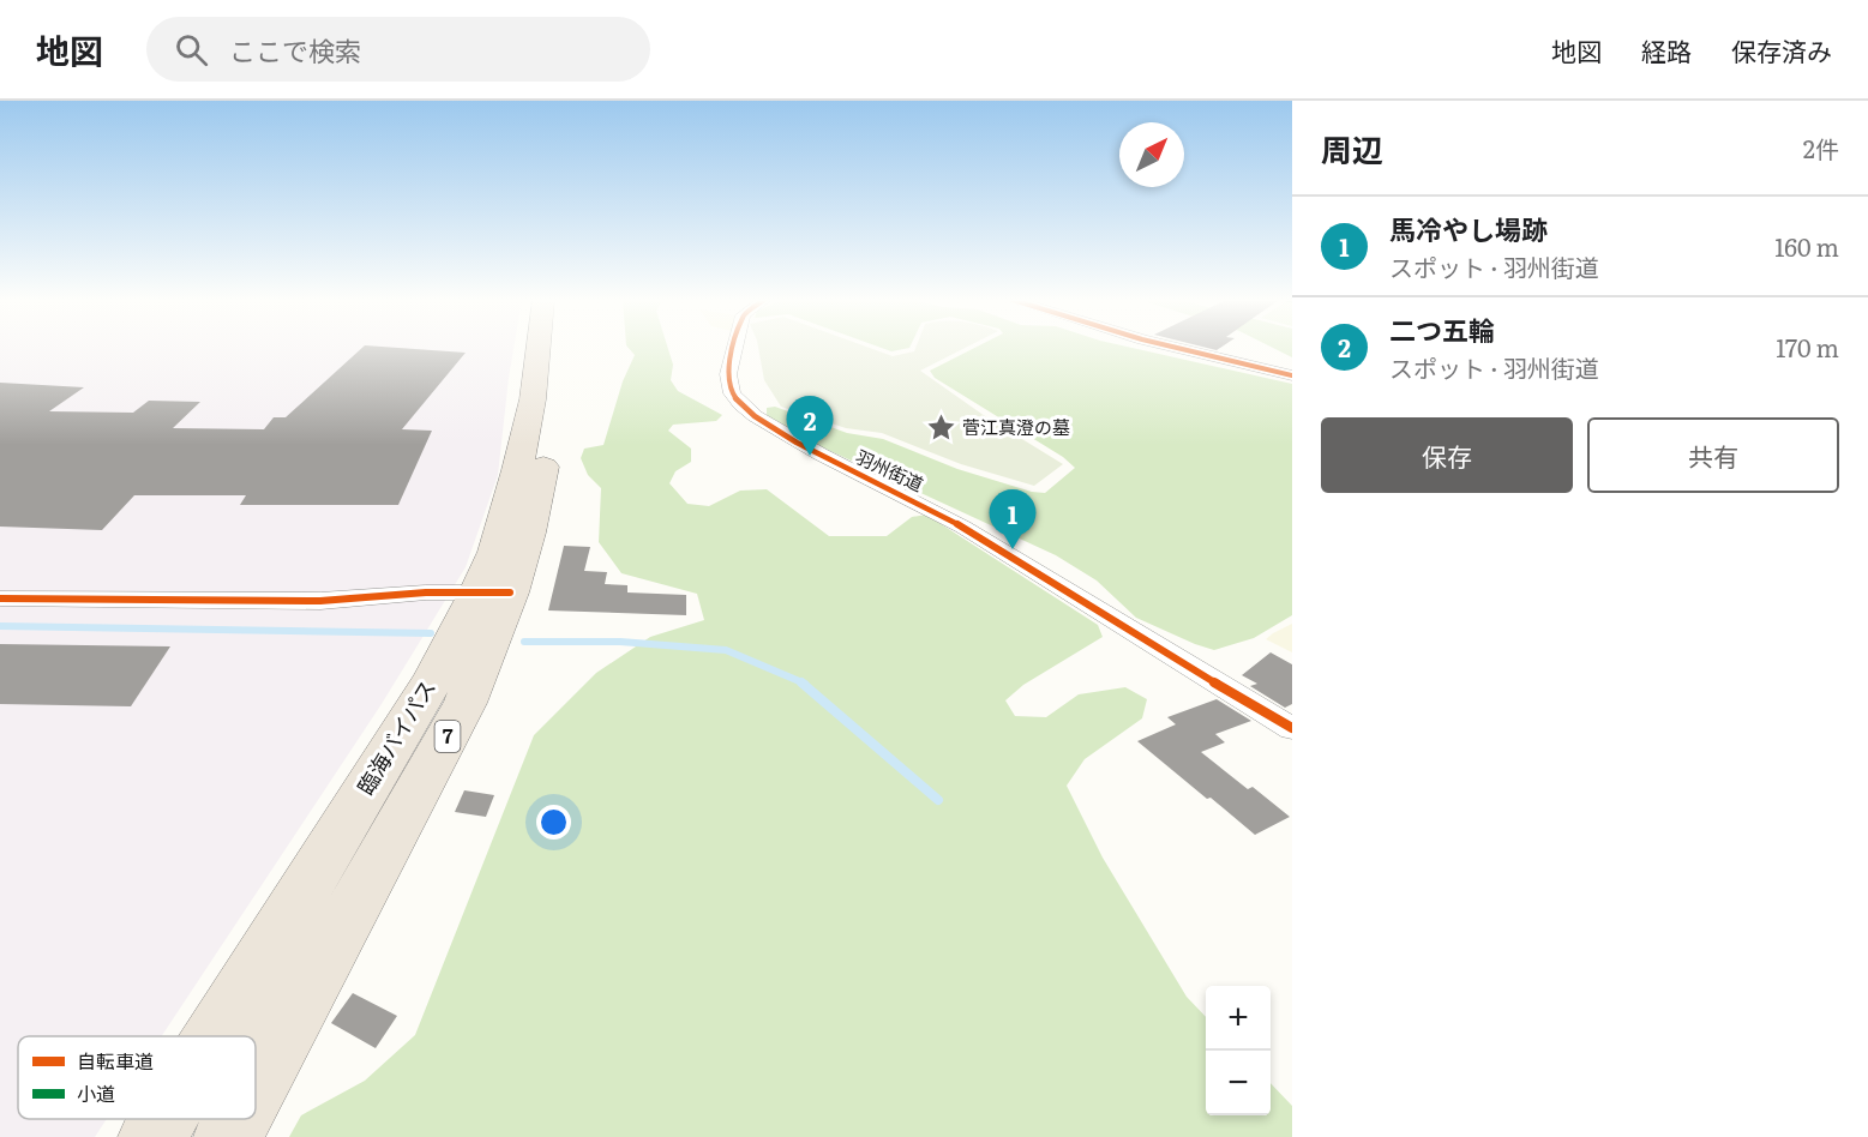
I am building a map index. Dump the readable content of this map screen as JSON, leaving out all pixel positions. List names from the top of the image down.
{
  "streets": {
    "highway": ["7", "臨海バイパス"],
    "street": ["羽州街道"]
  },
  "places": {
    "place": ["菅江真澄の墓"]
  },
  "legend": ["自転車道", "小道"],
  "north": "top right",
  "page": {
    "header": "地図",
    "search": "ここで検索",
    "nav": ["地図", "経路", "保存済み"],
    "heading": ["周辺", "2件"],
    "list": [
      {
        "mark": "1",
        "name": "馬冷やし場跡",
        "note": "スポット · 羽州街道",
        "value": "160 m"
      },
      {
        "mark": "2",
        "name": "二つ五輪",
        "note": "スポット · 羽州街道",
        "value": "170 m"
      }
    ],
    "pins": ["2", "1"],
    "buttons": ["保存", "共有"],
    "map_buttons": ["+", "−"]
  }
}
